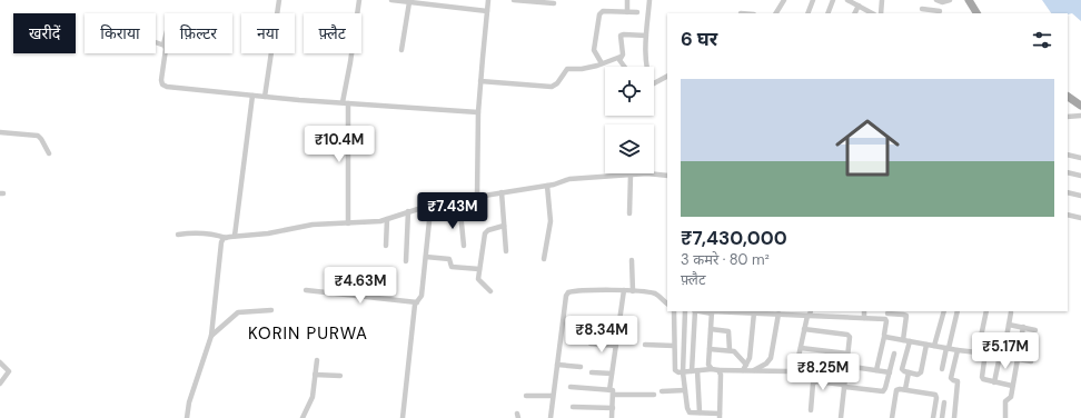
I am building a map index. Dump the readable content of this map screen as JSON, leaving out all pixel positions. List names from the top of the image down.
{
  "districts": ["KORIN PURWA"],
  "page": {
    "chip": [
      "खरीदें",
      "किराया",
      "फ़िल्टर",
      "नया",
      "फ़्लैट"
    ],
    "heading": "6 घर",
    "list": [
      {
        "name": "₹7,430,000",
        "note": "3 कमरे · 80 m² · फ़्लैट"
      }
    ],
    "price": [
      "₹10.4M",
      "₹7.43M",
      "₹4.63M",
      "₹8.34M",
      "₹5.17M",
      "₹8.25M"
    ]
  }
}
